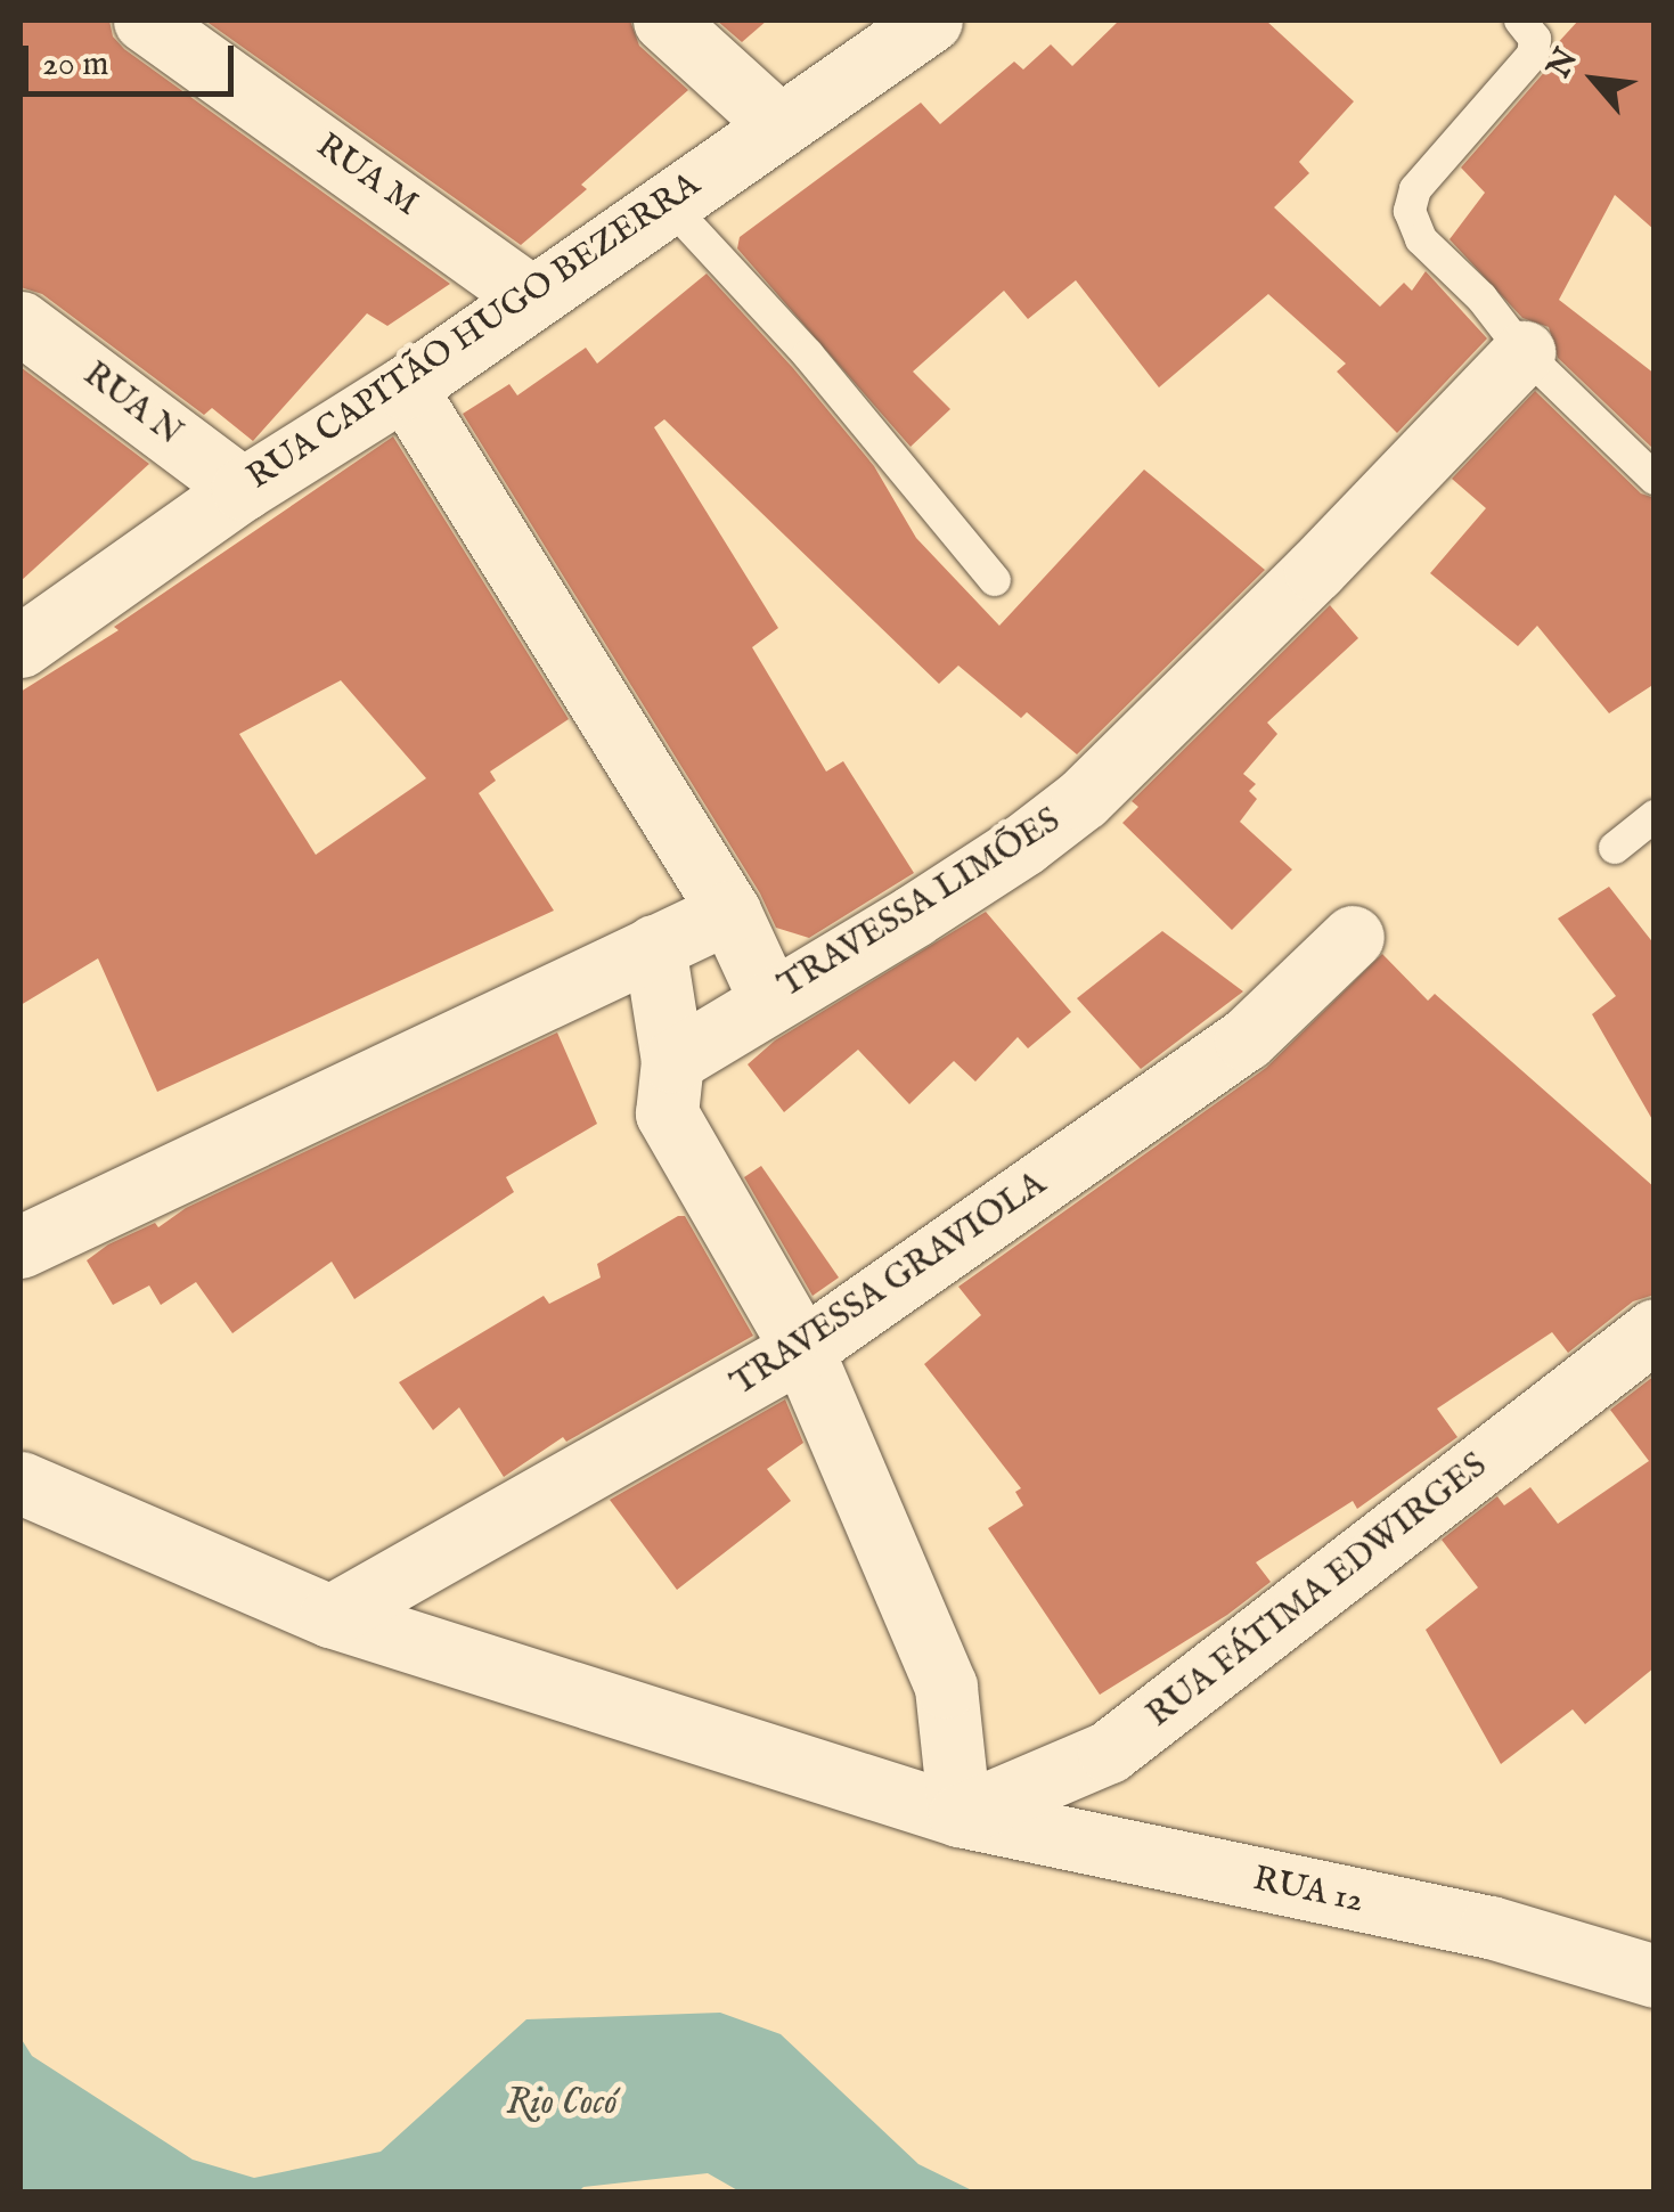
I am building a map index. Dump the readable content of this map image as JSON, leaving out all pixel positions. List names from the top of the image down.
{
  "streets": {
    "street": [
      "RUA M",
      "RUA CAPITÃO HUGO BEZERRA",
      "RUA N",
      "TRAVESSA LIMÕES",
      "TRAVESSA GRAVIOLA",
      "RUA FÁTIMA EDWIRGES",
      "RUA 12"
    ]
  },
  "crossings": [
    ["RUA M", "RUA CAPITÃO HUGO BEZERRA"],
    ["RUA CAPITÃO HUGO BEZERRA", "RUA N"],
    ["RUA CAPITÃO HUGO BEZERRA", "TRAVESSA LIMÕES"],
    ["TRAVESSA GRAVIOLA", "RUA 12"],
    ["RUA FÁTIMA EDWIRGES", "RUA 12"]
  ],
  "water": ["Rio Cocó"],
  "scale_bar": "20 m",
  "north": "top left"
}
